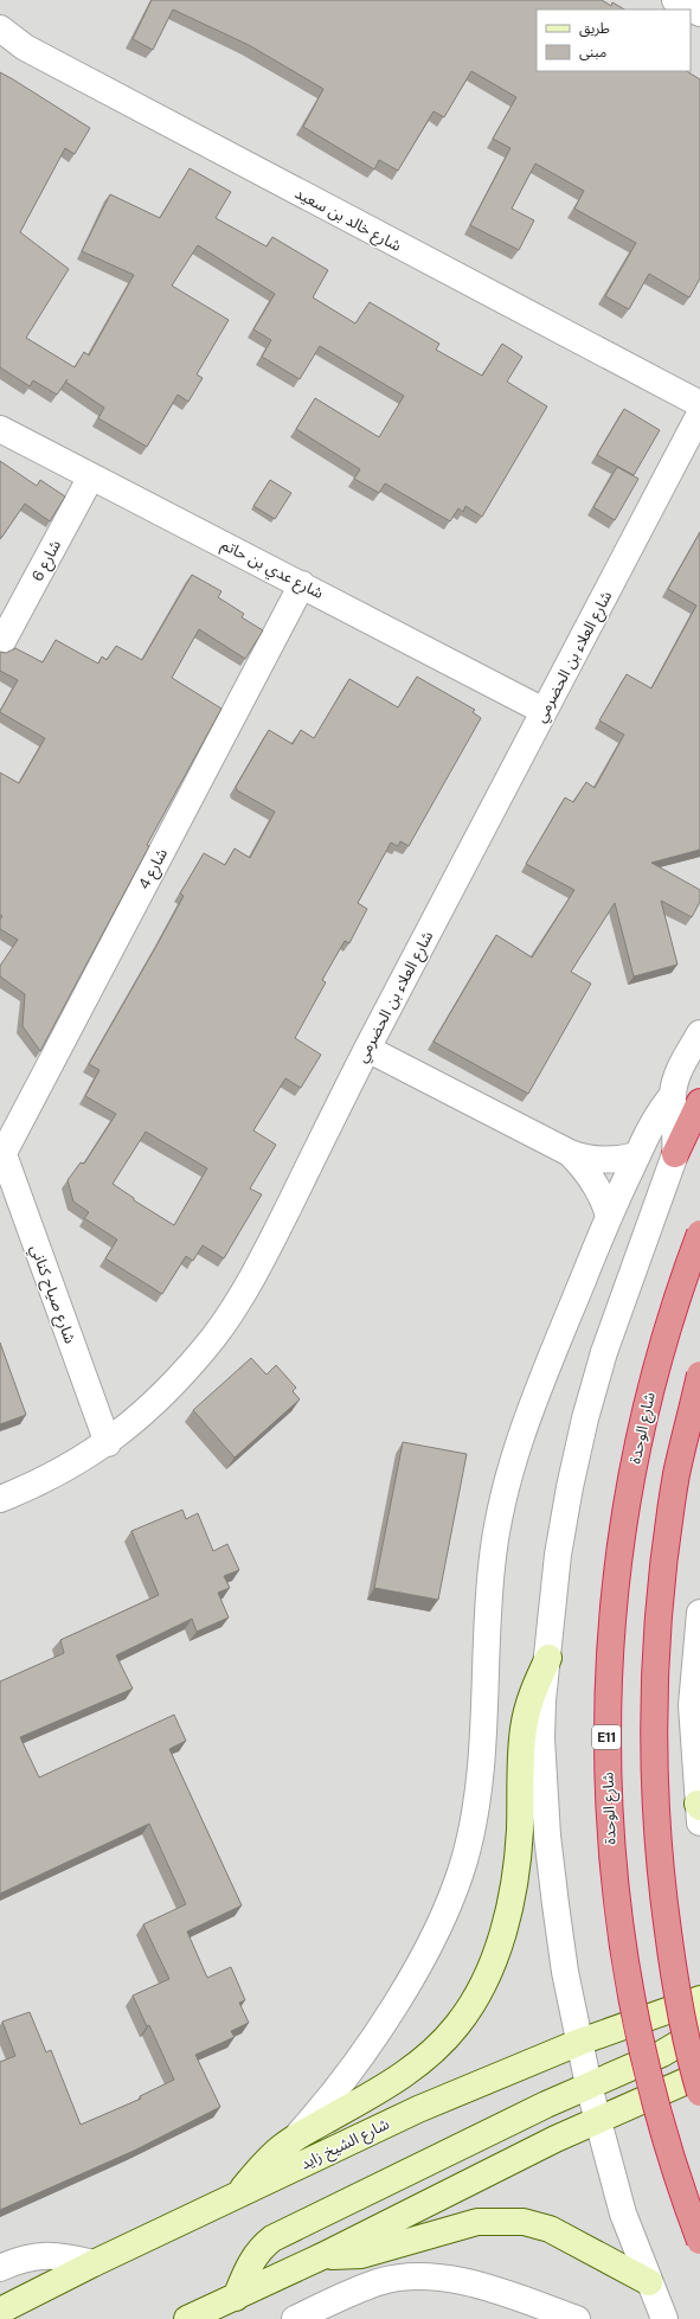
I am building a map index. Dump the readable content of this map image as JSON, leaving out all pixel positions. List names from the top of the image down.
{
  "streets": {
    "highway": ["شارع الوحدة", "E11"],
    "main road": ["شارع الشيخ زايد"],
    "street": [
      "شارع خالد بن سعيد",
      "شارع 6",
      "شارع عدي بن حاتم",
      "شارع العلاء بن الحضرمي",
      "شارع 4",
      "شارع صياح كناني"
    ]
  },
  "crossings": [
    ["شارع 6", "شارع عدي بن حاتم"],
    ["شارع عدي بن حاتم", "شارع العلاء بن الحضرمي"],
    ["شارع عدي بن حاتم", "شارع 4"],
    ["شارع العلاء بن الحضرمي", "شارع صياح كناني"],
    ["شارع 4", "شارع صياح كناني"]
  ],
  "legend": ["طريق", "مبنى"]
}
